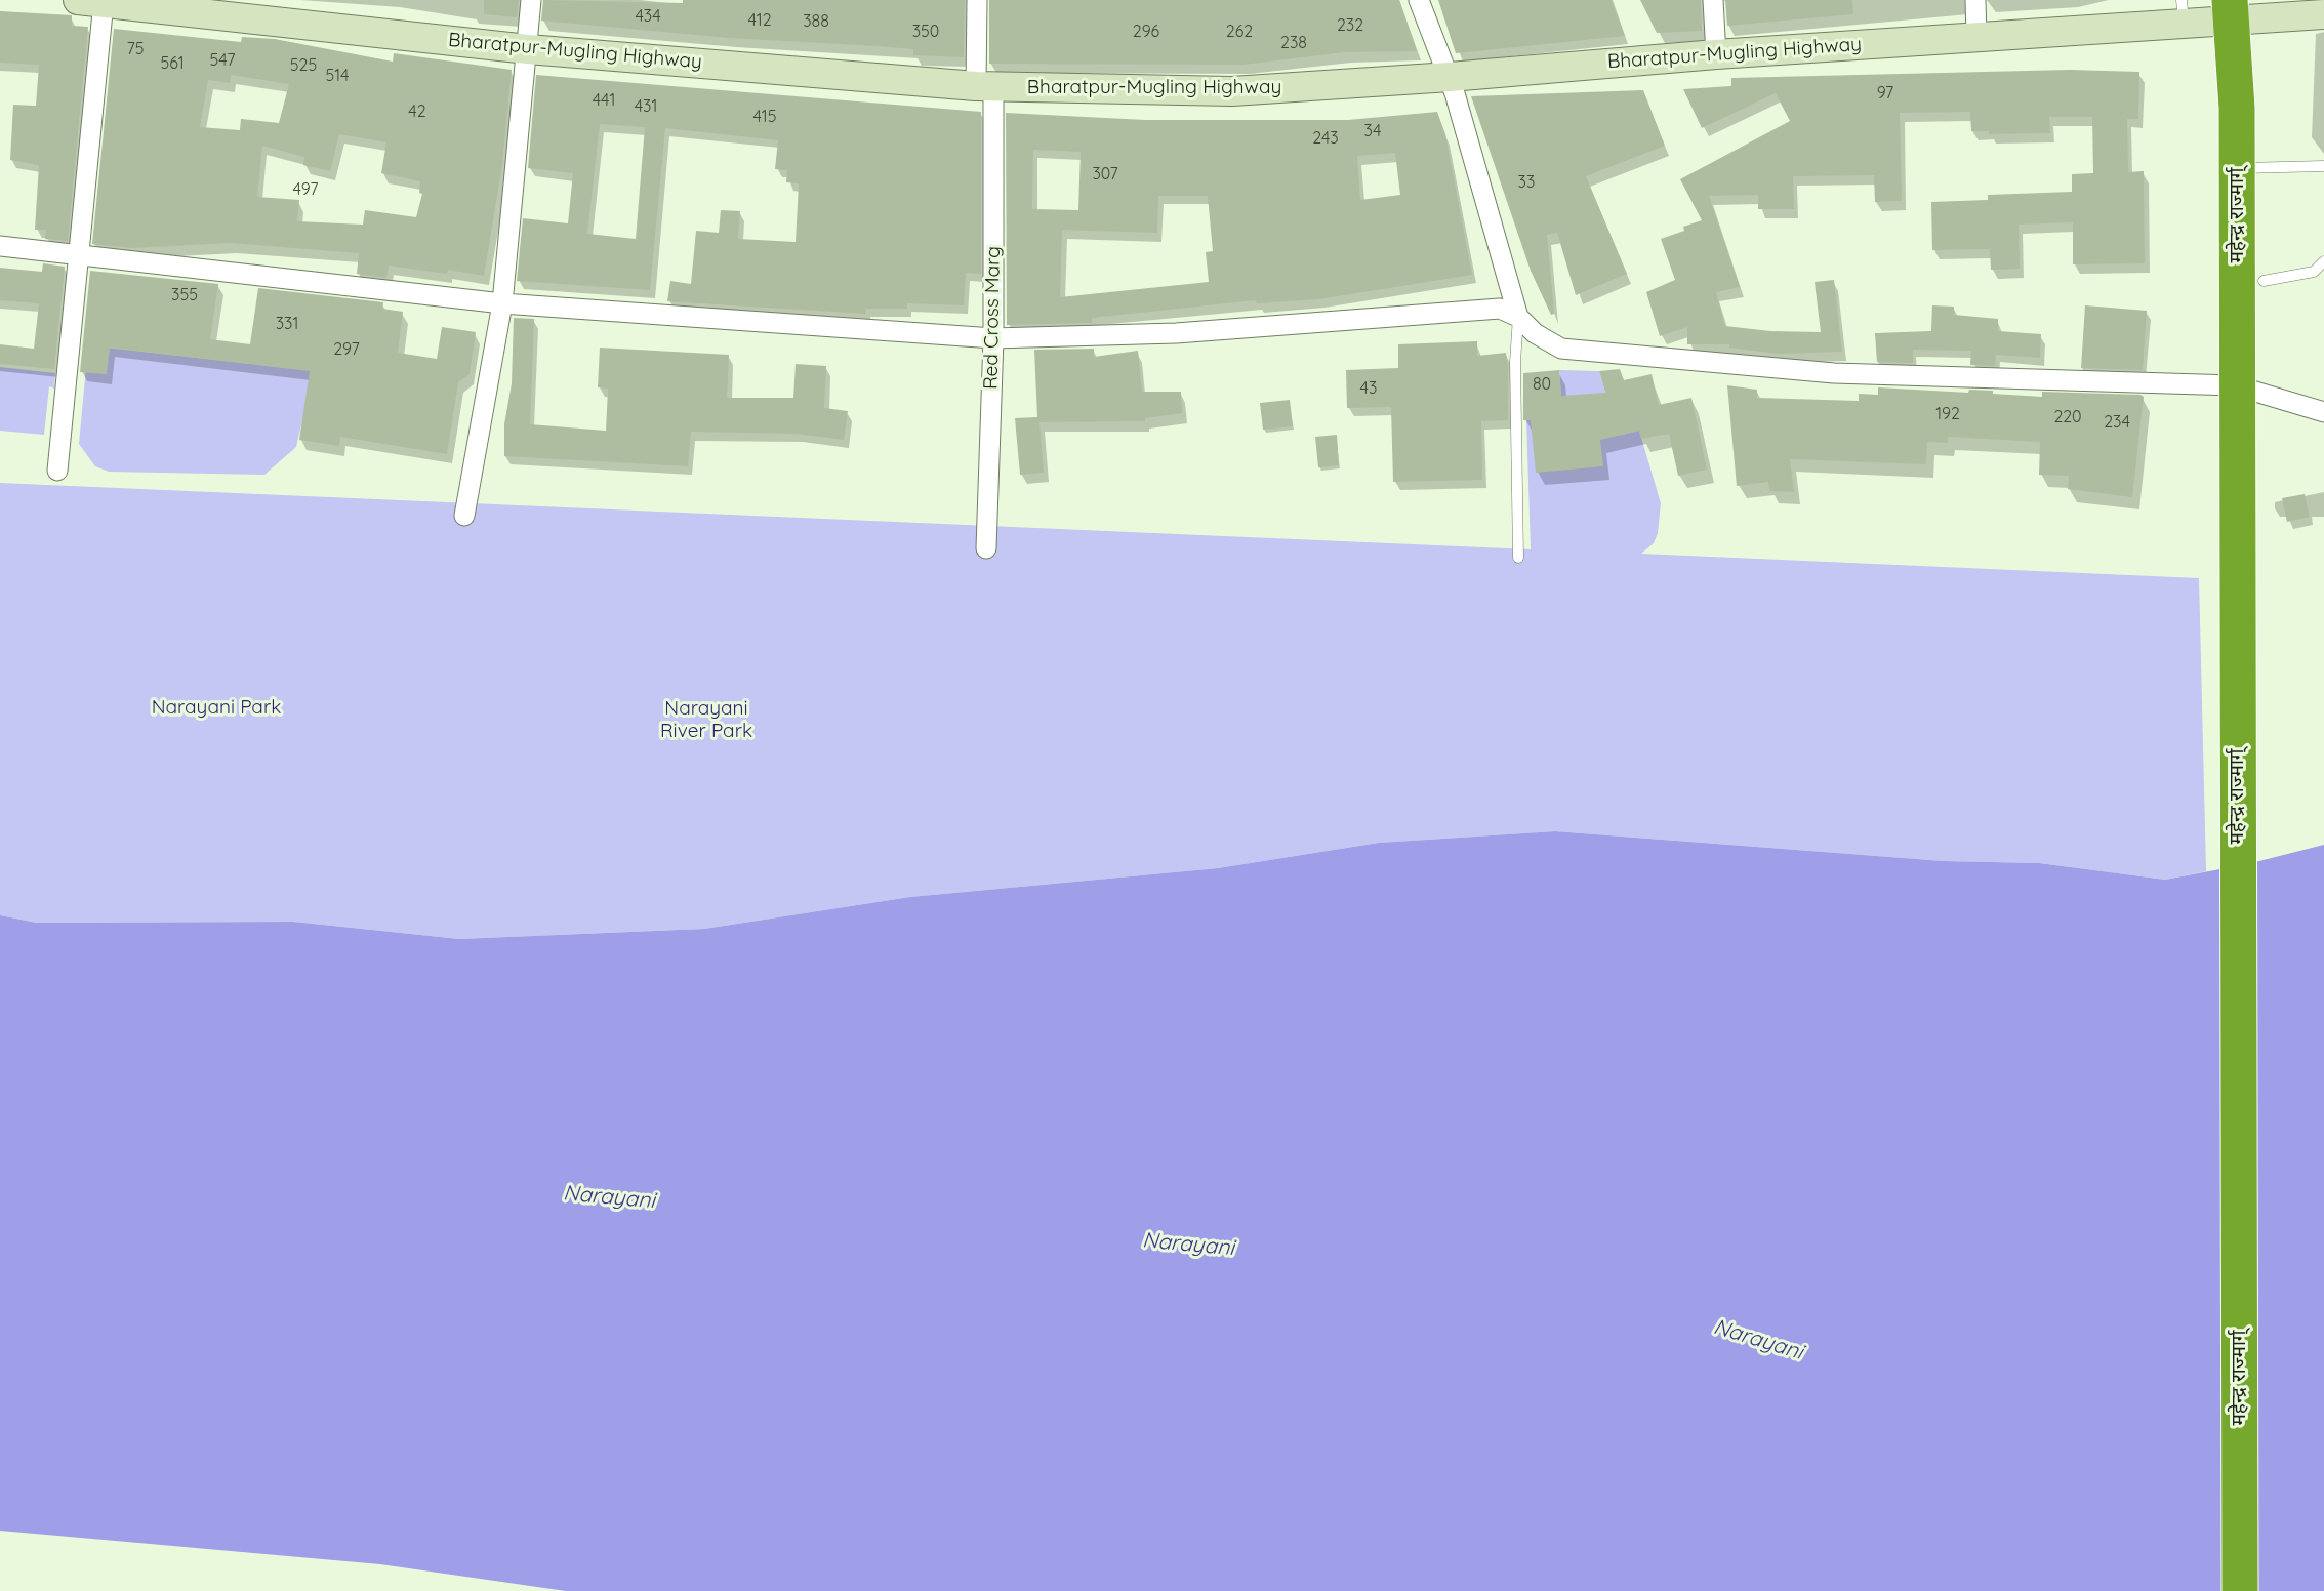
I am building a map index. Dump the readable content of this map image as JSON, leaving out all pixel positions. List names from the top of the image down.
{
  "streets": {
    "highway": ["महेन्द्र राज्मार्ग्"],
    "main road": ["Bharatpur-Mugling Highway"],
    "street": ["Red Cross Marg"]
  },
  "crossings": [
    ["Bharatpur-Mugling Highway", "महेन्द्र राज्मार्ग्"],
    ["Bharatpur-Mugling Highway", "Red Cross Marg"]
  ],
  "water": ["Narayani"],
  "parks": ["Narayani Park", "Narayani River Park"],
  "house_numbers": [
    "434",
    "412",
    "388",
    "232",
    "350",
    "296",
    "262",
    "238",
    "75",
    "547",
    "561",
    "525",
    "514",
    "97",
    "441",
    "431",
    "42",
    "415",
    "34",
    "243",
    "307",
    "33",
    "497",
    "355",
    "331",
    "297",
    "80",
    "43",
    "192",
    "220",
    "234"
  ]
}
